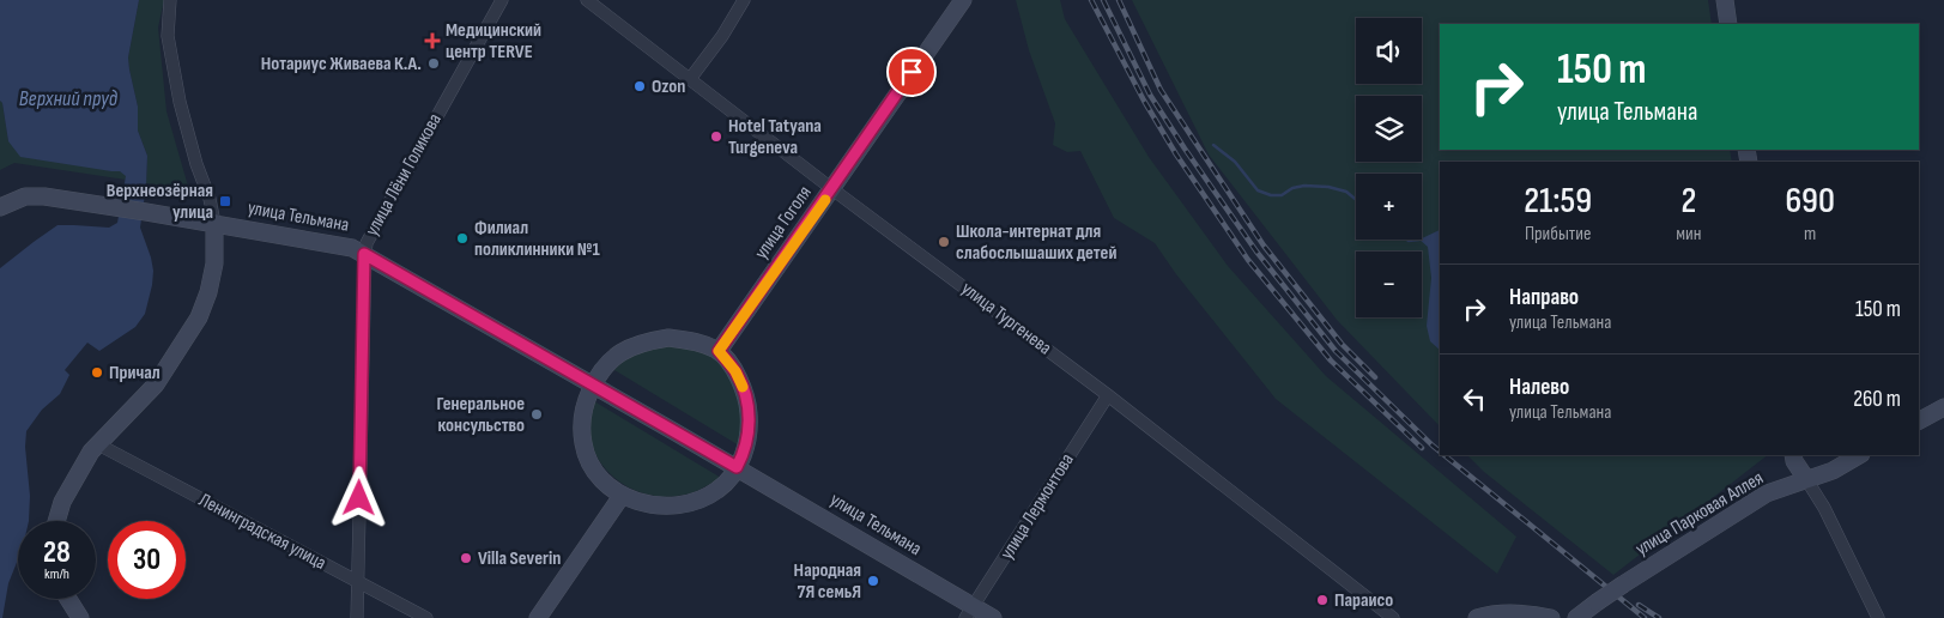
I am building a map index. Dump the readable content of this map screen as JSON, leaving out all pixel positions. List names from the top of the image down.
{
  "streets": {
    "street": [
      "улица Лёни Голикова",
      "улица Тельмана",
      "улица Гоголя",
      "улица Тургенева",
      "улица Лермонтова",
      "улица Парковая Аллея",
      "Ленинградская улица"
    ]
  },
  "crossings": [
    ["улица Лёни Голикова", "улица Тельмана"],
    ["улица Лёни Голикова", "Ленинградская улица"],
    ["улица Тельмана", "улица Лермонтова"],
    ["улица Гоголя", "улица Тургенева"],
    ["улица Тургенева", "улица Лермонтова"]
  ],
  "water": ["Верхний пруд"],
  "places": {
    "health": ["Медицинский центр TERVE"],
    "other": [
      "Нотариус Живаева К.А.",
      "Ozon",
      "Hotel Tatyana Turgeneva",
      "Филиал поликлинники №1",
      "Школа-интернат для слабослышаших детей",
      "Причал",
      "Генеральное консульство",
      "Villa Severin",
      "Народная 7Я семьЯ",
      "Параисо"
    ],
    "transit": ["Верхнеозёрная улица"]
  },
  "page": {
    "map_buttons": ["+", "−"],
    "turn": ["150 m", "улица Тельмана"],
    "eta": [
      "21:59",
      "Прибытие",
      "2",
      "мин",
      "690",
      "m"
    ],
    "list": [
      {
        "name": "Направо",
        "note": "улица Тельмана",
        "value": "150 m"
      },
      {
        "name": "Налево",
        "note": "улица Тельмана",
        "value": "260 m"
      }
    ],
    "speed": "28 km/h",
    "limit": "30"
  }
}
